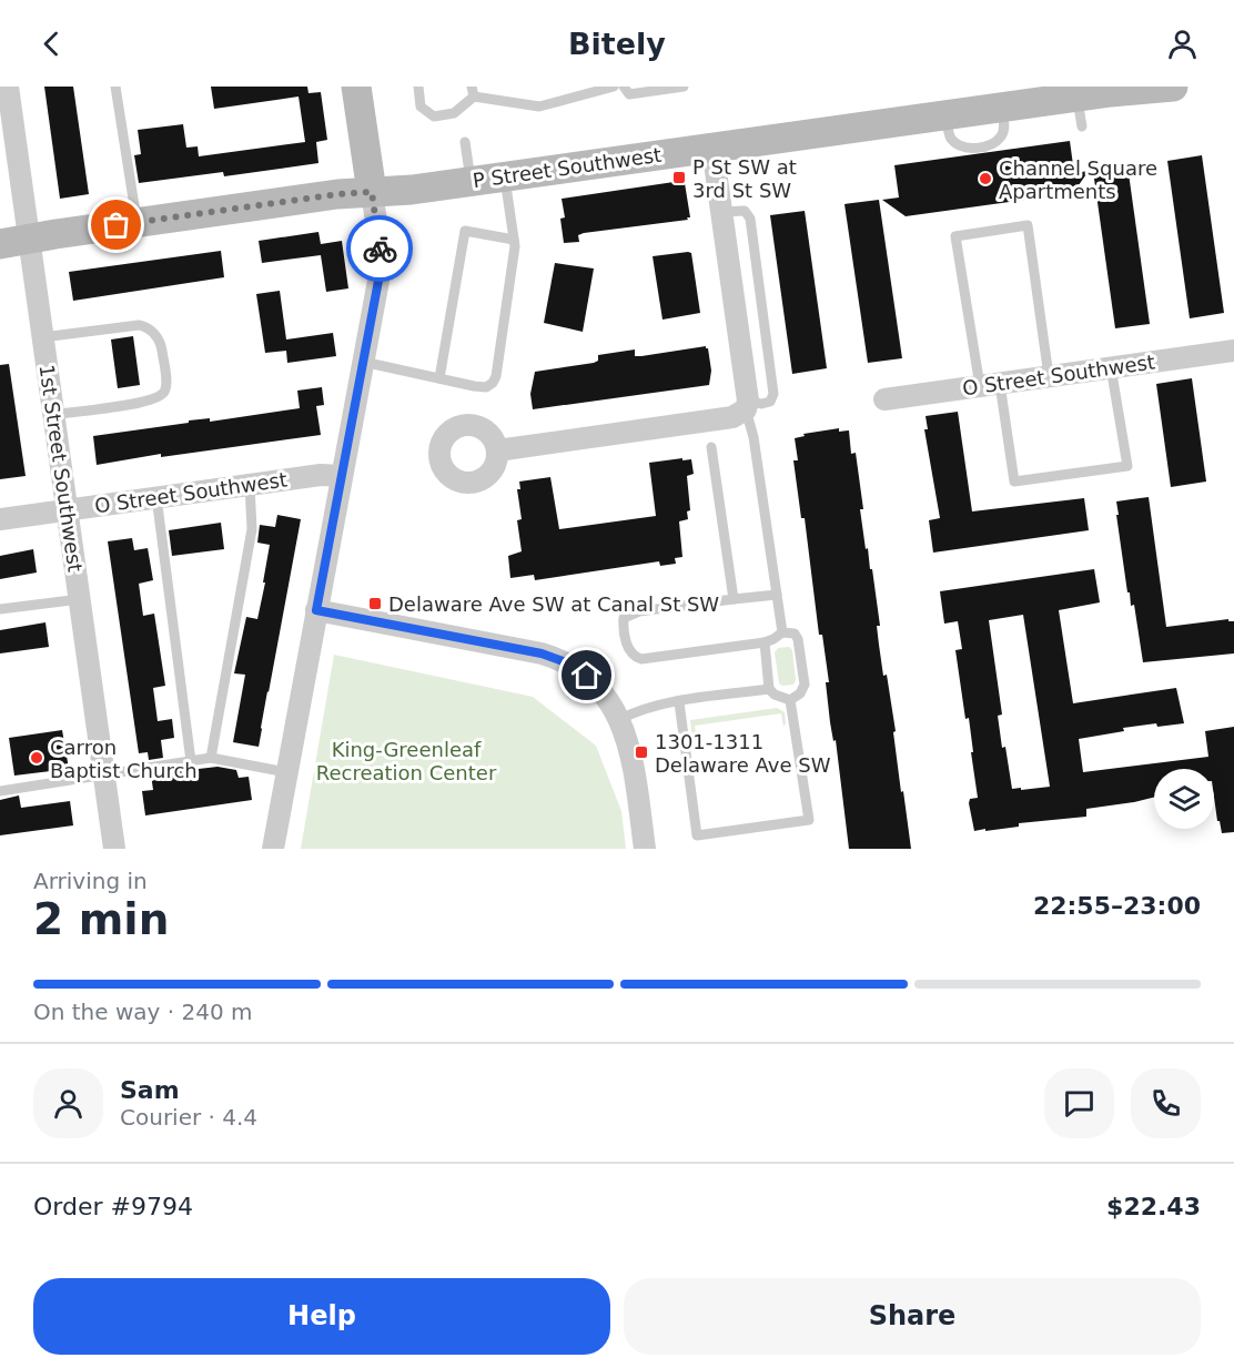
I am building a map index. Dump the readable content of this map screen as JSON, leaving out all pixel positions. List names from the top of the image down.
{
  "streets": {
    "street": ["P Street Southwest", "O Street Southwest", "1st Street Southwest"]
  },
  "crossings": [
    ["P Street Southwest", "1st Street Southwest"],
    ["O Street Southwest", "1st Street Southwest"]
  ],
  "parks": ["King-Greenleaf Recreation Center"],
  "places": {
    "transit": ["P St SW at 3rd St SW", "Delaware Ave SW at Canal St SW", "1301-1311 Delaware Ave SW"],
    "other": ["Channel Square Apartments", "Carron Baptist Church"]
  },
  "page": {
    "header": "Bitely",
    "heading": ["2 min", "Arriving in", "22:55–23:00"],
    "panel": [
      "Sam",
      "Courier · 4.4",
      "Order #9794",
      "$22.43"
    ],
    "bar": "On the way · 240 m",
    "buttons": ["Help", "Share"]
  }
}
